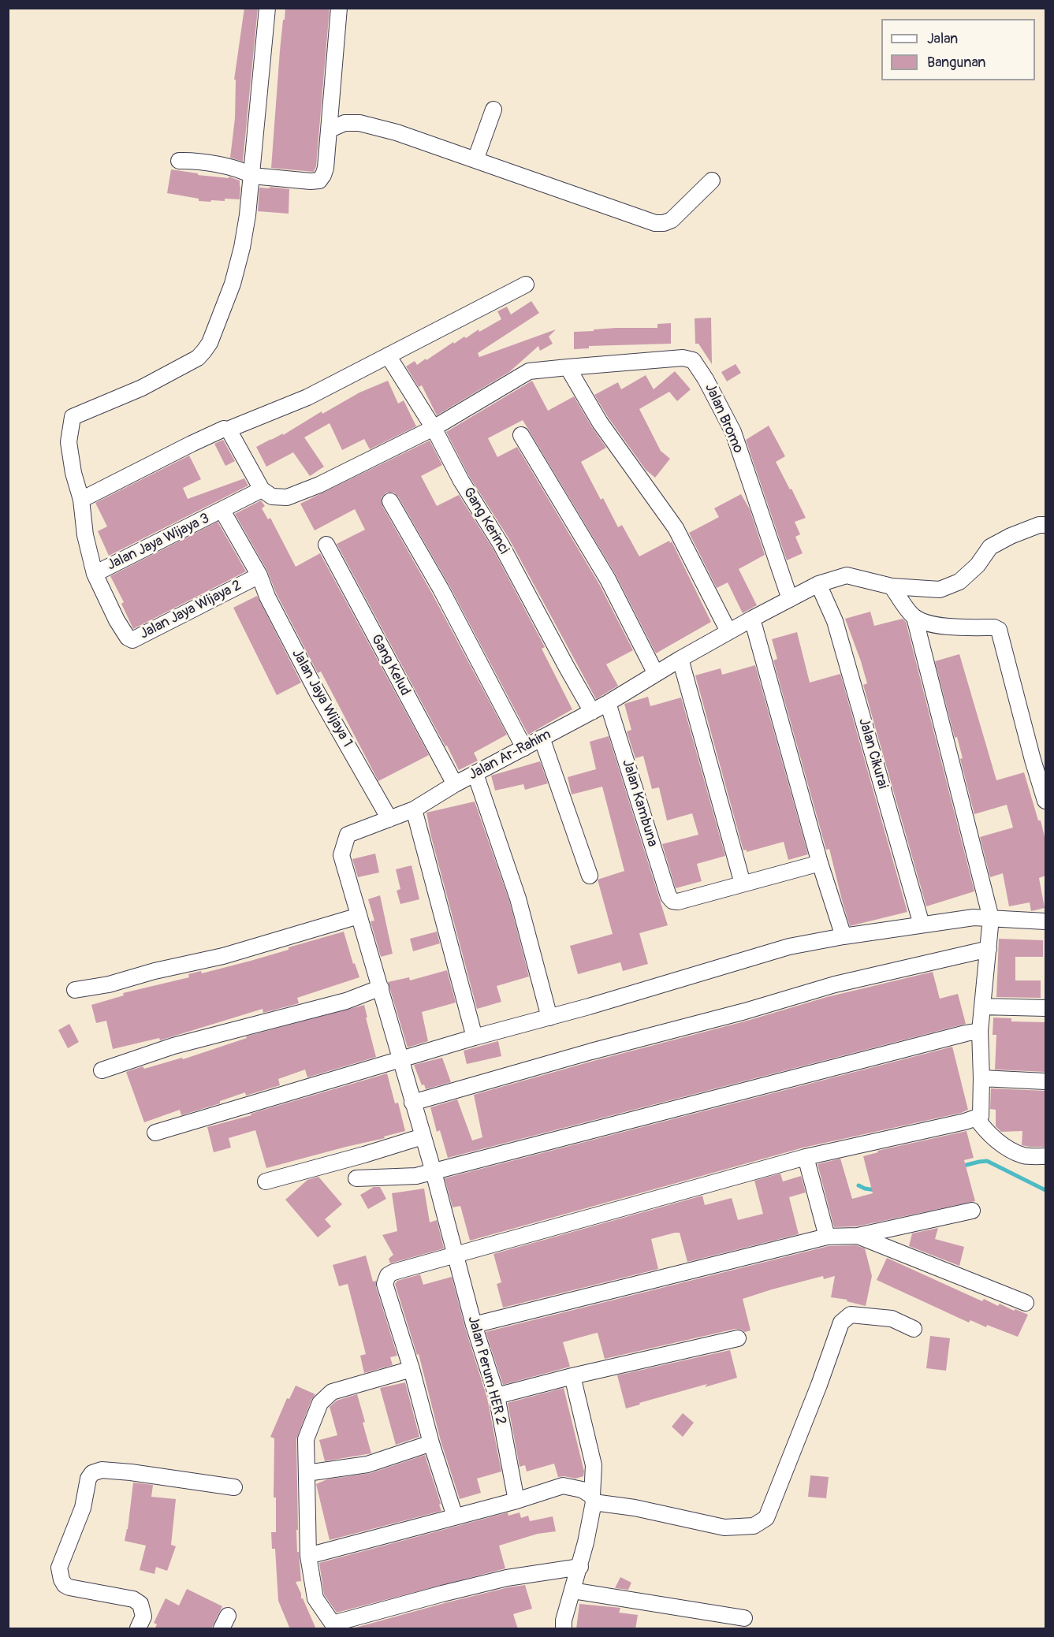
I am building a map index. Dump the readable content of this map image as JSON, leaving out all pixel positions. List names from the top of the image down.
{
  "streets": {
    "street": [
      "Jalan Bromo",
      "Gang Kerinci",
      "Jalan Jaya Wijaya 3",
      "Jalan Jaya Wijaya 2",
      "Gang Kelud",
      "Jalan Jaya Wijaya 1",
      "Jalan Cikurai",
      "Jalan Ar-Rahim",
      "Jalan Kambuna",
      "Jalan Perum HER 2"
    ]
  },
  "crossings": [
    ["Jalan Bromo", "Jalan Ar-Rahim"],
    ["Gang Kerinci", "Jalan Ar-Rahim"],
    ["Jalan Jaya Wijaya 3", "Jalan Jaya Wijaya 2"],
    ["Jalan Jaya Wijaya 3", "Jalan Jaya Wijaya 1"],
    ["Jalan Jaya Wijaya 2", "Jalan Jaya Wijaya 1"],
    ["Gang Kelud", "Jalan Ar-Rahim"],
    ["Jalan Jaya Wijaya 1", "Jalan Ar-Rahim"],
    ["Jalan Cikurai", "Jalan Ar-Rahim"],
    ["Jalan Ar-Rahim", "Jalan Kambuna"],
    ["Jalan Ar-Rahim", "Jalan Perum HER 2"]
  ],
  "legend": ["Jalan", "Bangunan"]
}
